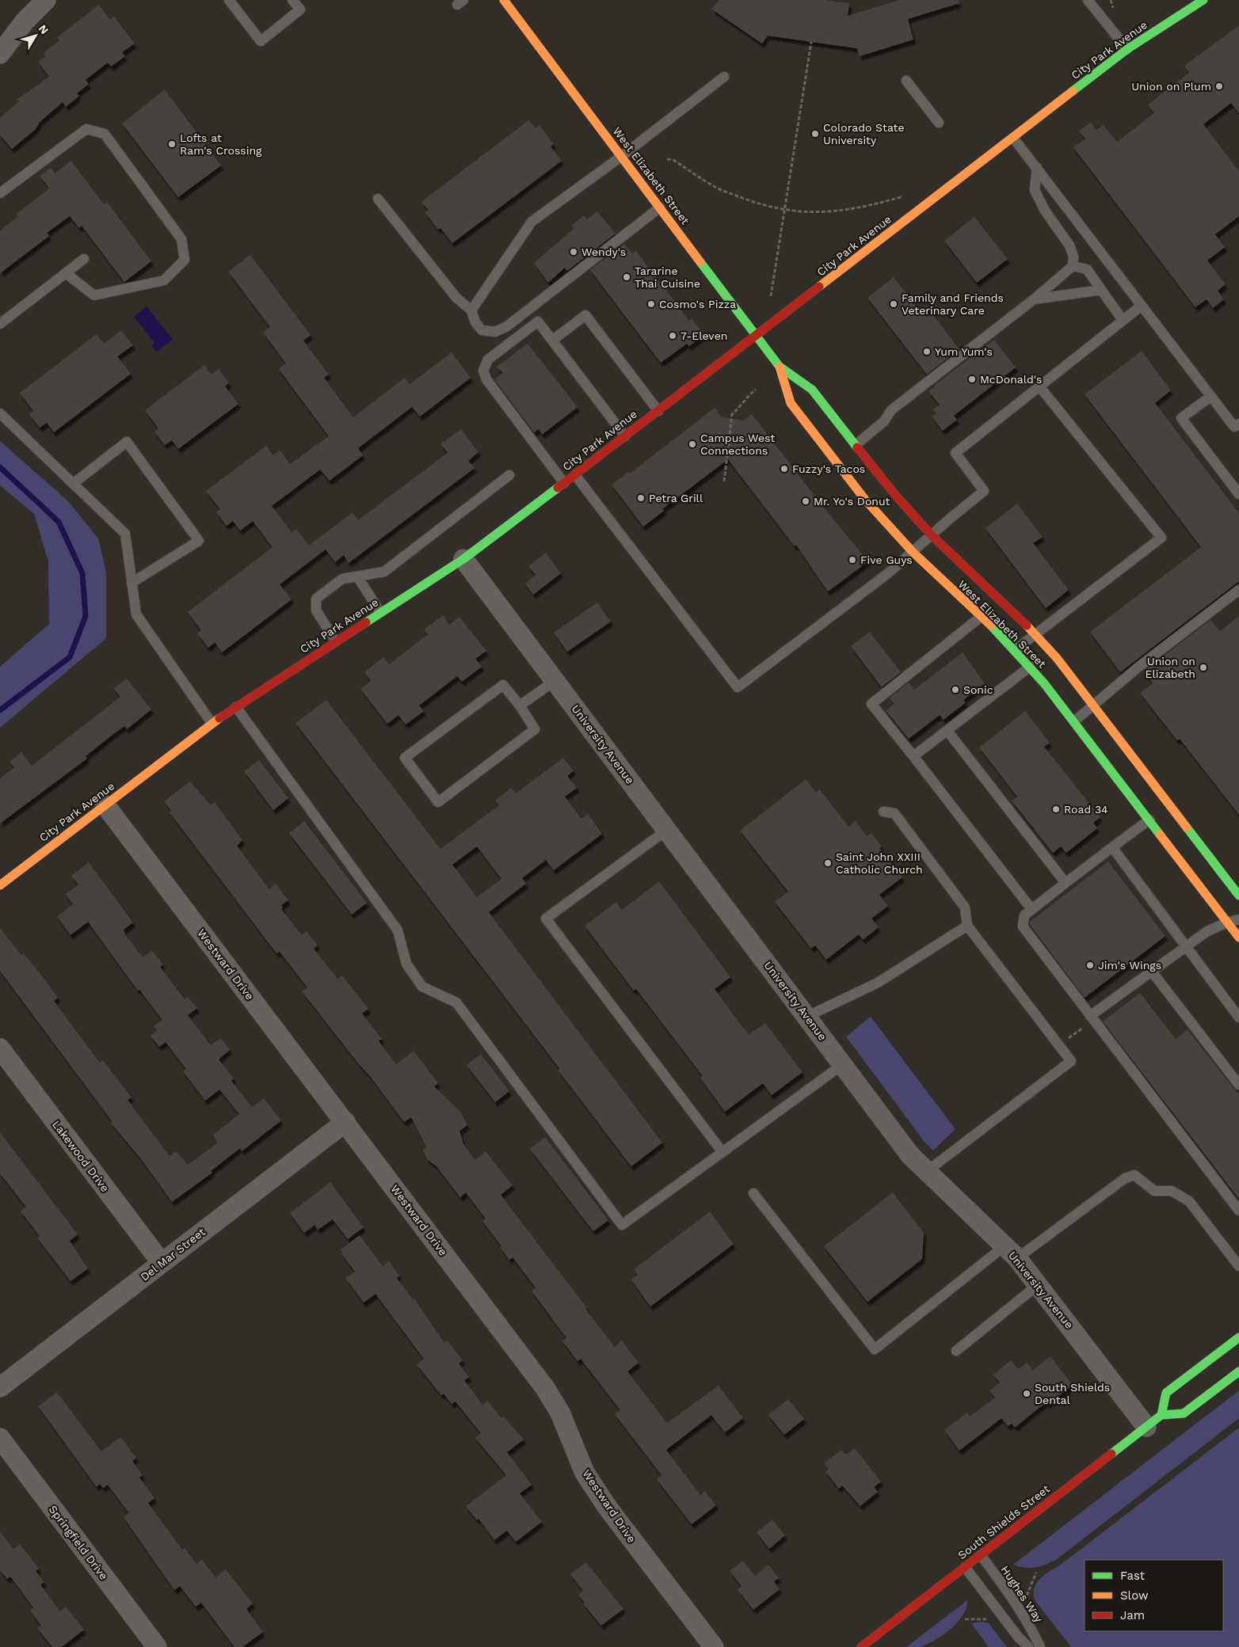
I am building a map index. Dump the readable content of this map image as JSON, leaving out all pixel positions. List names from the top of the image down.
{
  "streets": {
    "main road": ["City Park Avenue", "West Elizabeth Street", "South Shields Street"],
    "street": [
      "University Avenue",
      "Westward Drive",
      "Lakewood Drive",
      "Del Mar Street",
      "Springfield Drive"
    ],
    "lane": ["Hughes Way"]
  },
  "crossings": [
    ["City Park Avenue", "West Elizabeth Street"],
    ["City Park Avenue", "University Avenue"],
    ["City Park Avenue", "Westward Drive"],
    ["University Avenue", "South Shields Street"],
    ["Westward Drive", "Del Mar Street"],
    ["Lakewood Drive", "Del Mar Street"],
    ["South Shields Street", "Hughes Way"]
  ],
  "places": [
    "Union on Plum",
    "Colorado State University",
    "Lofts at Ram's Crossing",
    "Wendy's",
    "Tararine Thai Cuisine",
    "Cosmo's Pizza",
    "Family and Friends Veterinary Care",
    "7-Eleven",
    "Yum Yum's",
    "McDonald's",
    "Campus West Connections",
    "Fuzzy's Tacos",
    "Petra Grill",
    "Mr. Yo's Donut",
    "Five Guys",
    "Union on Elizabeth",
    "Sonic",
    "Road 34",
    "Saint John XXIII Catholic Church",
    "Jim's Wings",
    "South Shields Dental"
  ],
  "legend": ["Fast", "Slow", "Jam"],
  "north": "top right"
}
